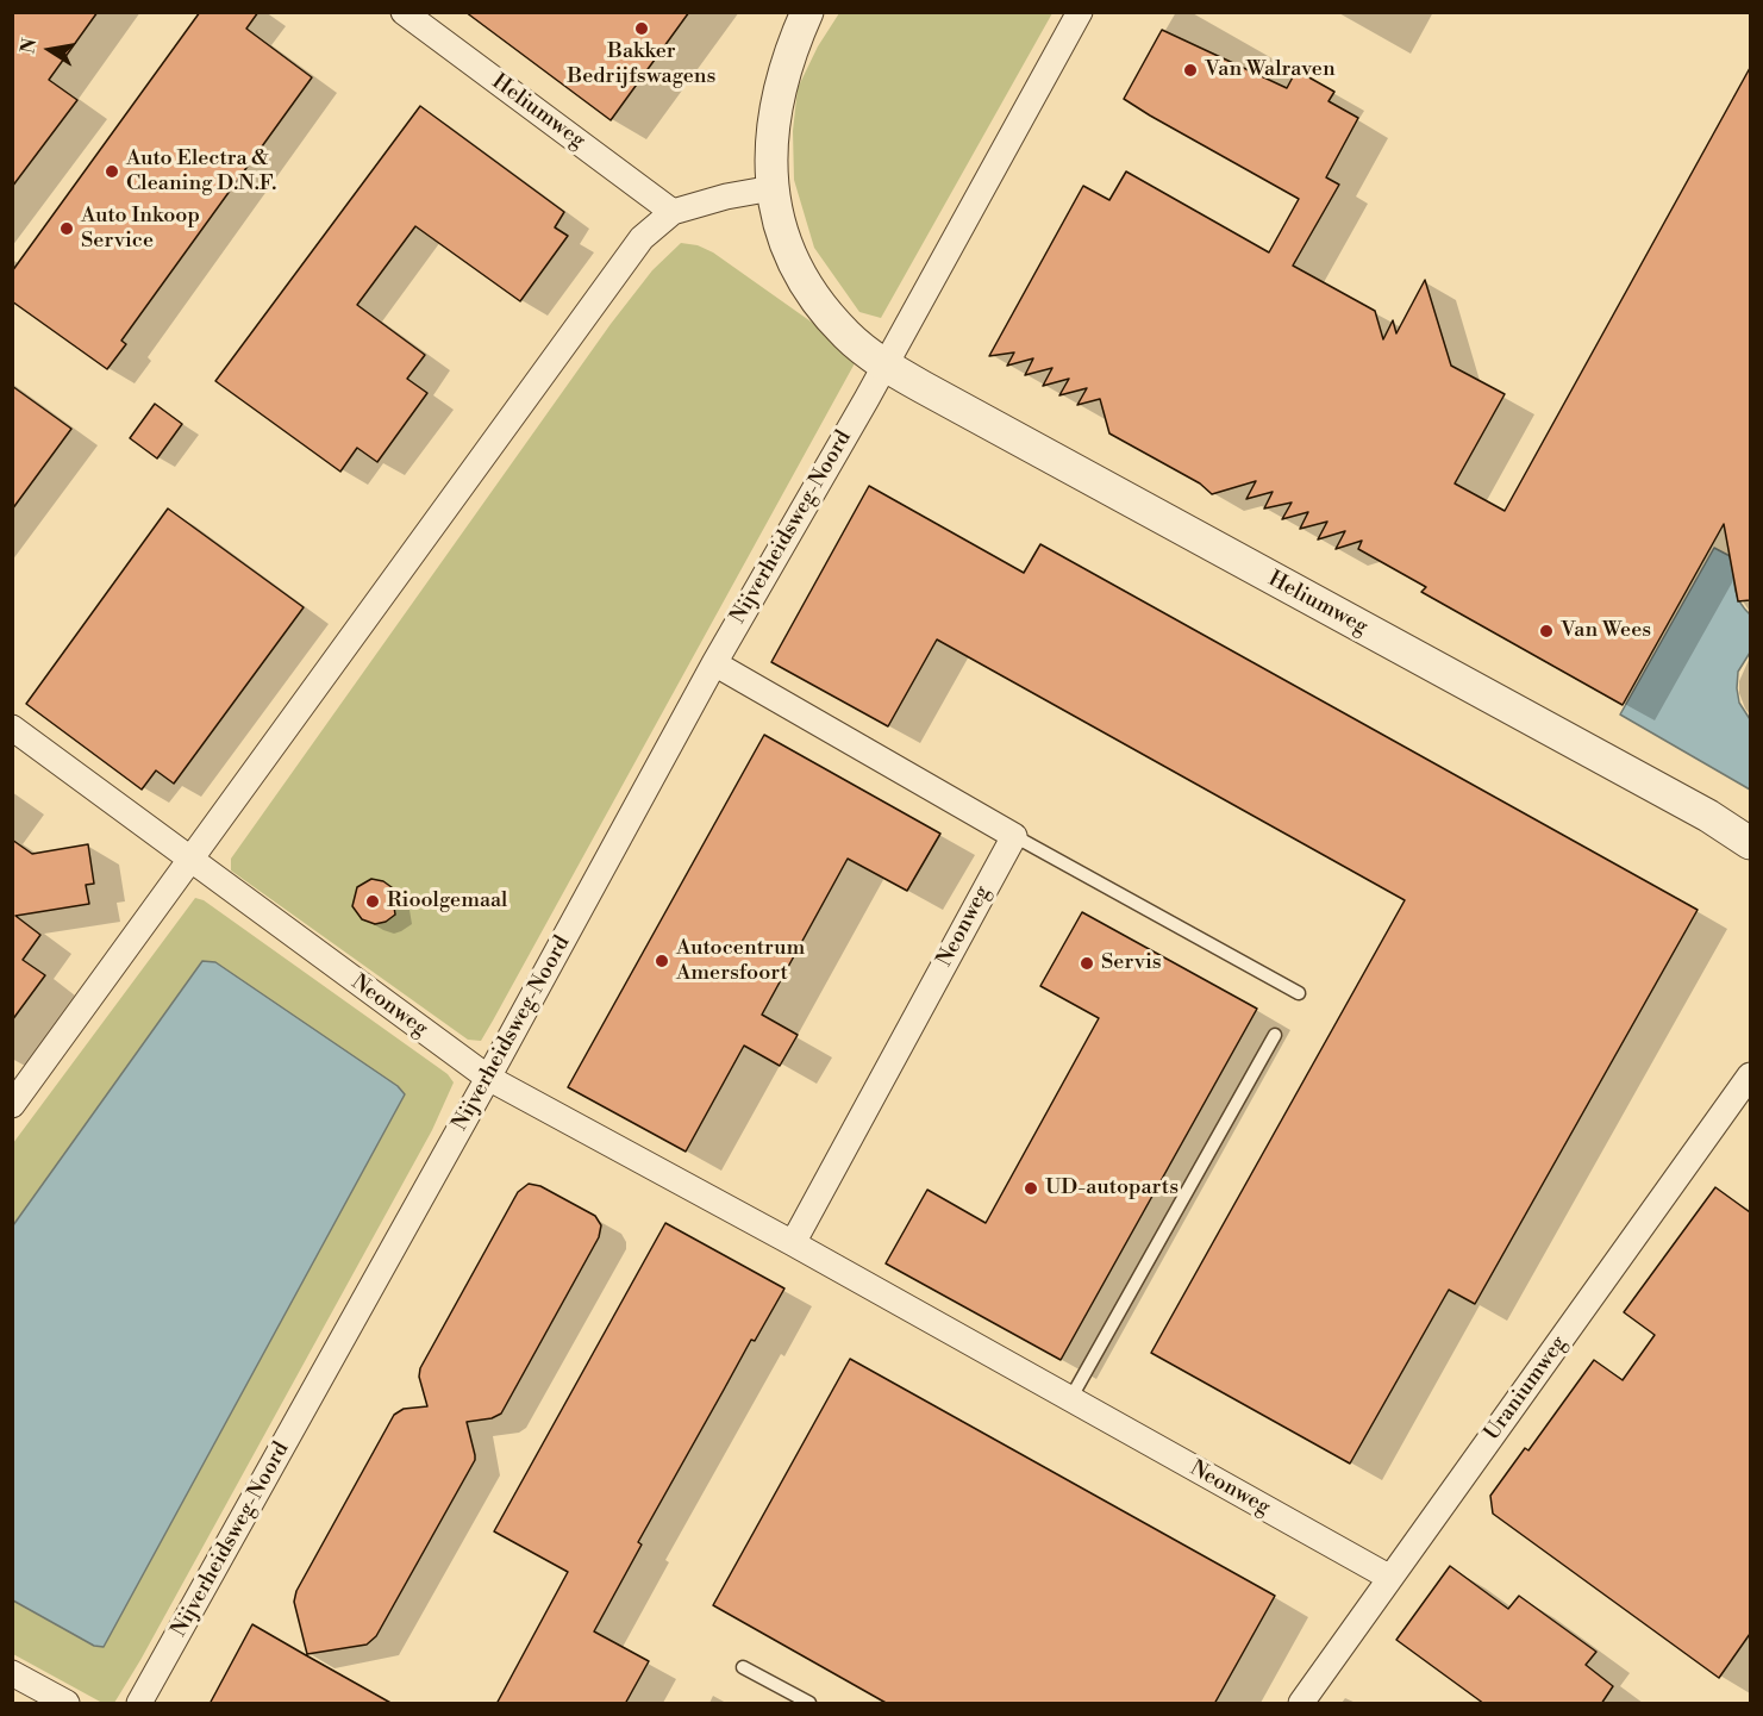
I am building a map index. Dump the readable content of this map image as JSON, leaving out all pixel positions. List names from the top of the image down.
{
  "streets": {
    "street": [
      "Heliumweg",
      "Nijverheidsweg-Noord",
      "Neonweg",
      "Uraniumweg"
    ]
  },
  "crossings": [
    ["Heliumweg", "Nijverheidsweg-Noord"],
    ["Nijverheidsweg-Noord", "Neonweg"],
    ["Neonweg", "Uraniumweg"]
  ],
  "places": [
    "Bakker Bedrijfswagens",
    "Van Walraven",
    "Auto Electra & Cleaning D.N.F.",
    "Auto Inkoop Service",
    "Van Wees",
    "Rioolgemaal",
    "Autocentrum Amersfoort",
    "Servis",
    "UD-autoparts"
  ],
  "north": "left"
}
